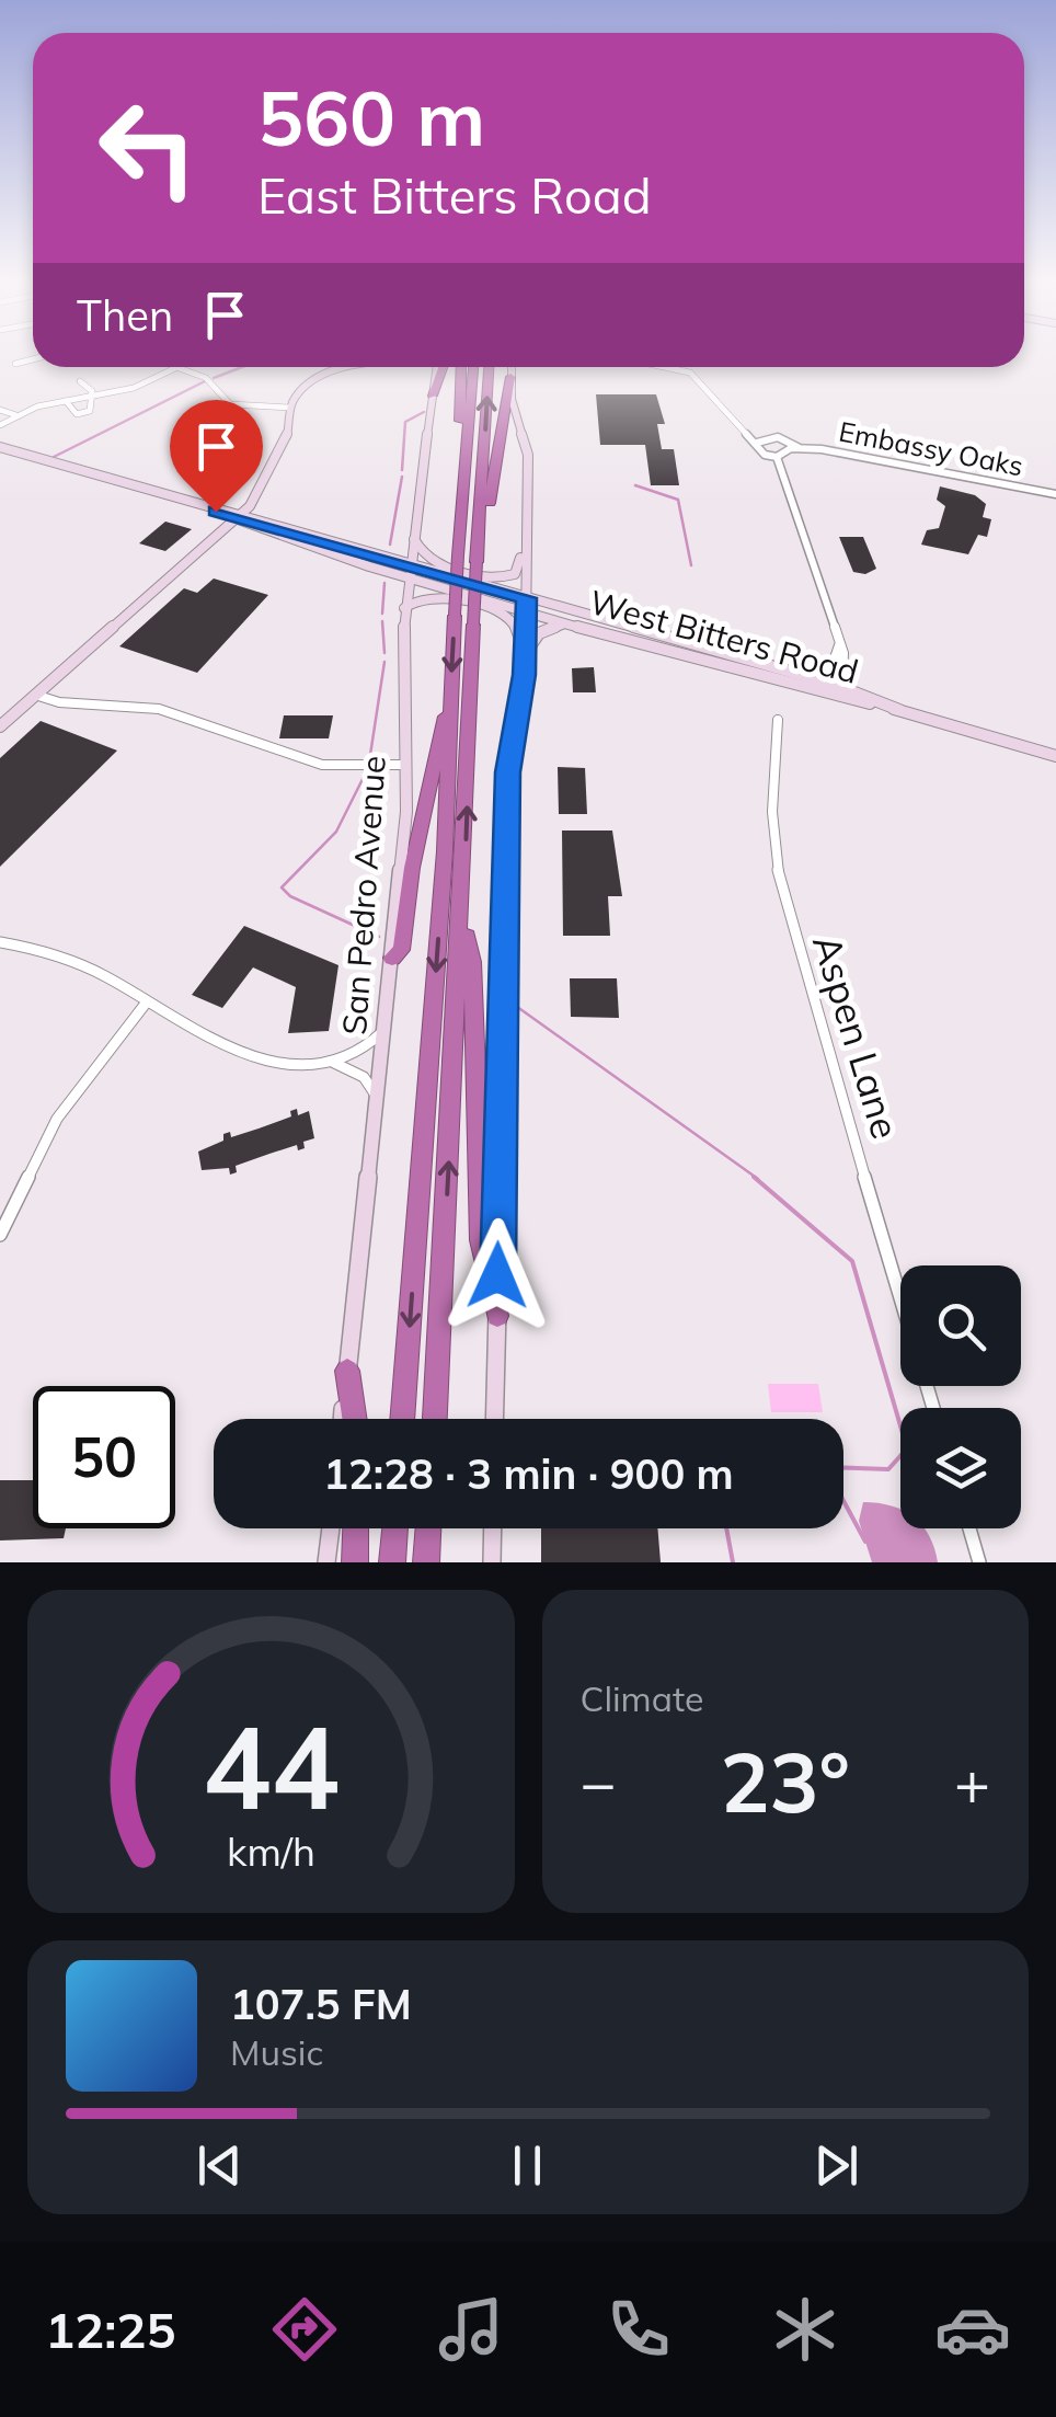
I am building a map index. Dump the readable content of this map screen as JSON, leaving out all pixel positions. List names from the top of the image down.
{
  "streets": {
    "main road": ["West Bitters Road", "San Pedro Avenue"],
    "street": ["Embassy Oaks", "Aspen Lane"]
  },
  "crossings": [
    ["West Bitters Road", "San Pedro Avenue"]
  ],
  "page": {
    "turn": ["560 m", "East Bitters Road"],
    "then": "Then",
    "limit": "50",
    "trip": "12:28 · 3 min · 900 m",
    "tile": "Climate",
    "heat": ["−", "23°", "+"],
    "song": ["107.5 FM", "Music"],
    "tabs": "12:25",
    "gauge": ["44", "km/h"]
  }
}
